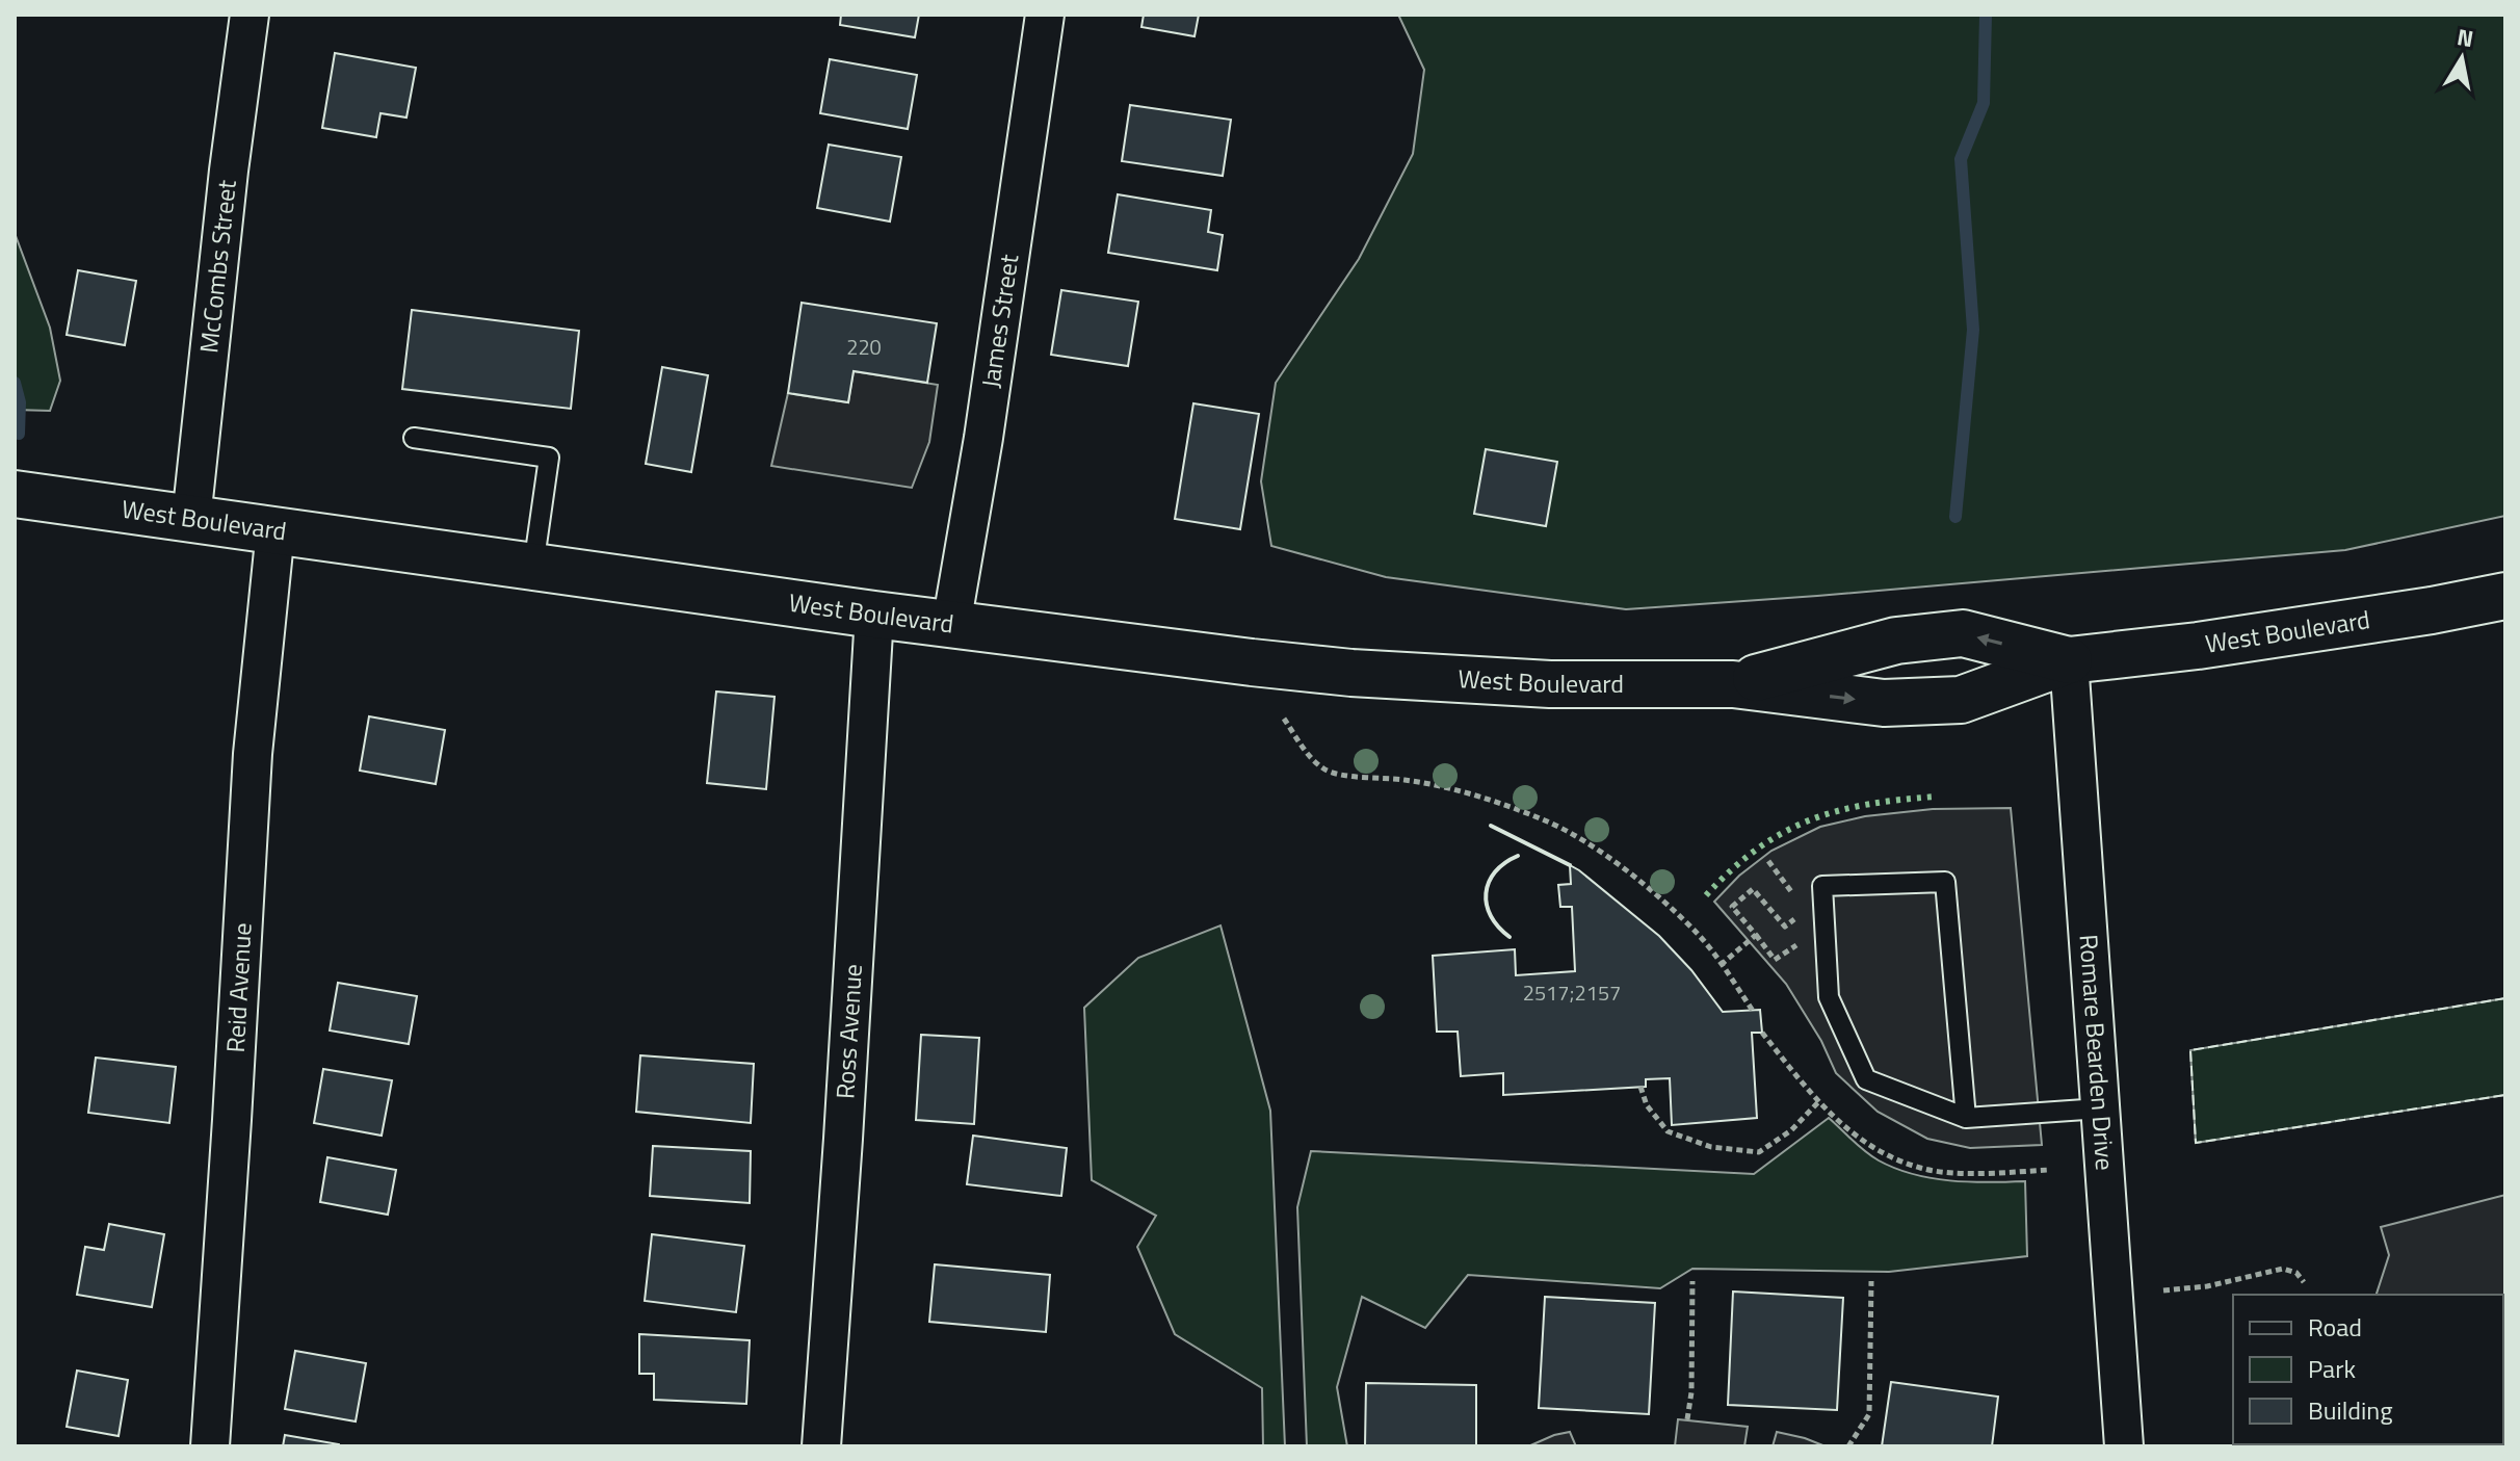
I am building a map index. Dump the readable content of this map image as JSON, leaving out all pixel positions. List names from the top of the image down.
{
  "streets": {
    "main road": ["West Boulevard"],
    "street": [
      "McCombs Street",
      "James Street",
      "Reid Avenue",
      "Ross Avenue",
      "Romare Bearden Drive"
    ]
  },
  "crossings": [
    ["McCombs Street", "West Boulevard"],
    ["James Street", "West Boulevard"],
    ["West Boulevard", "Reid Avenue"],
    ["West Boulevard", "Ross Avenue"],
    ["West Boulevard", "Romare Bearden Drive"]
  ],
  "house_numbers": ["220", "2517;2157"],
  "legend": ["Road", "Park", "Building"],
  "north": "top"
}
